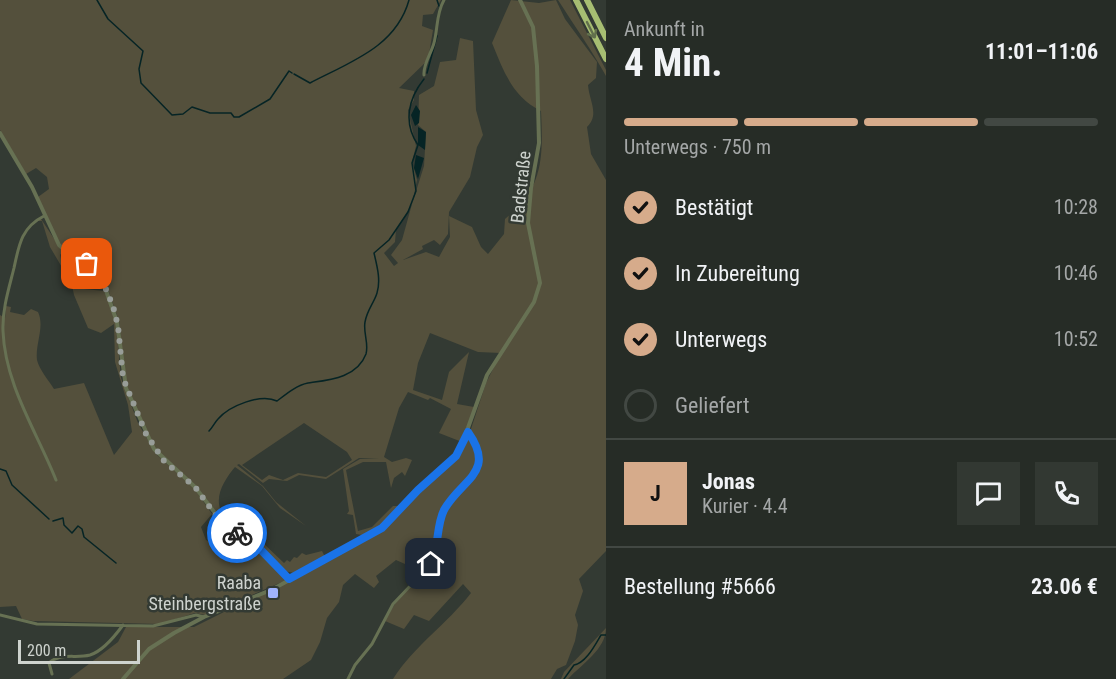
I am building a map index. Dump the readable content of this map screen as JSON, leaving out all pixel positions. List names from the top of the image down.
{
  "streets": {
    "street": ["Badstraße"]
  },
  "places": {
    "transit": ["Raaba Steinbergstraße"]
  },
  "scale_bar": "200 m",
  "page": {
    "heading": ["4 Min.", "Ankunft in", "11:01–11:06"],
    "panel": [
      "Jonas",
      "Kurier · 4.4",
      "Bestellung #5666",
      "23.06 €"
    ],
    "bar": "Unterwegs · 750 m",
    "list": [
      ["Bestätigt", "10:28"],
      ["In Zubereitung", "10:46"],
      ["Unterwegs", "10:52"],
      "Geliefert"
    ],
    "round": "J",
    "scale": "200 m"
  }
}
